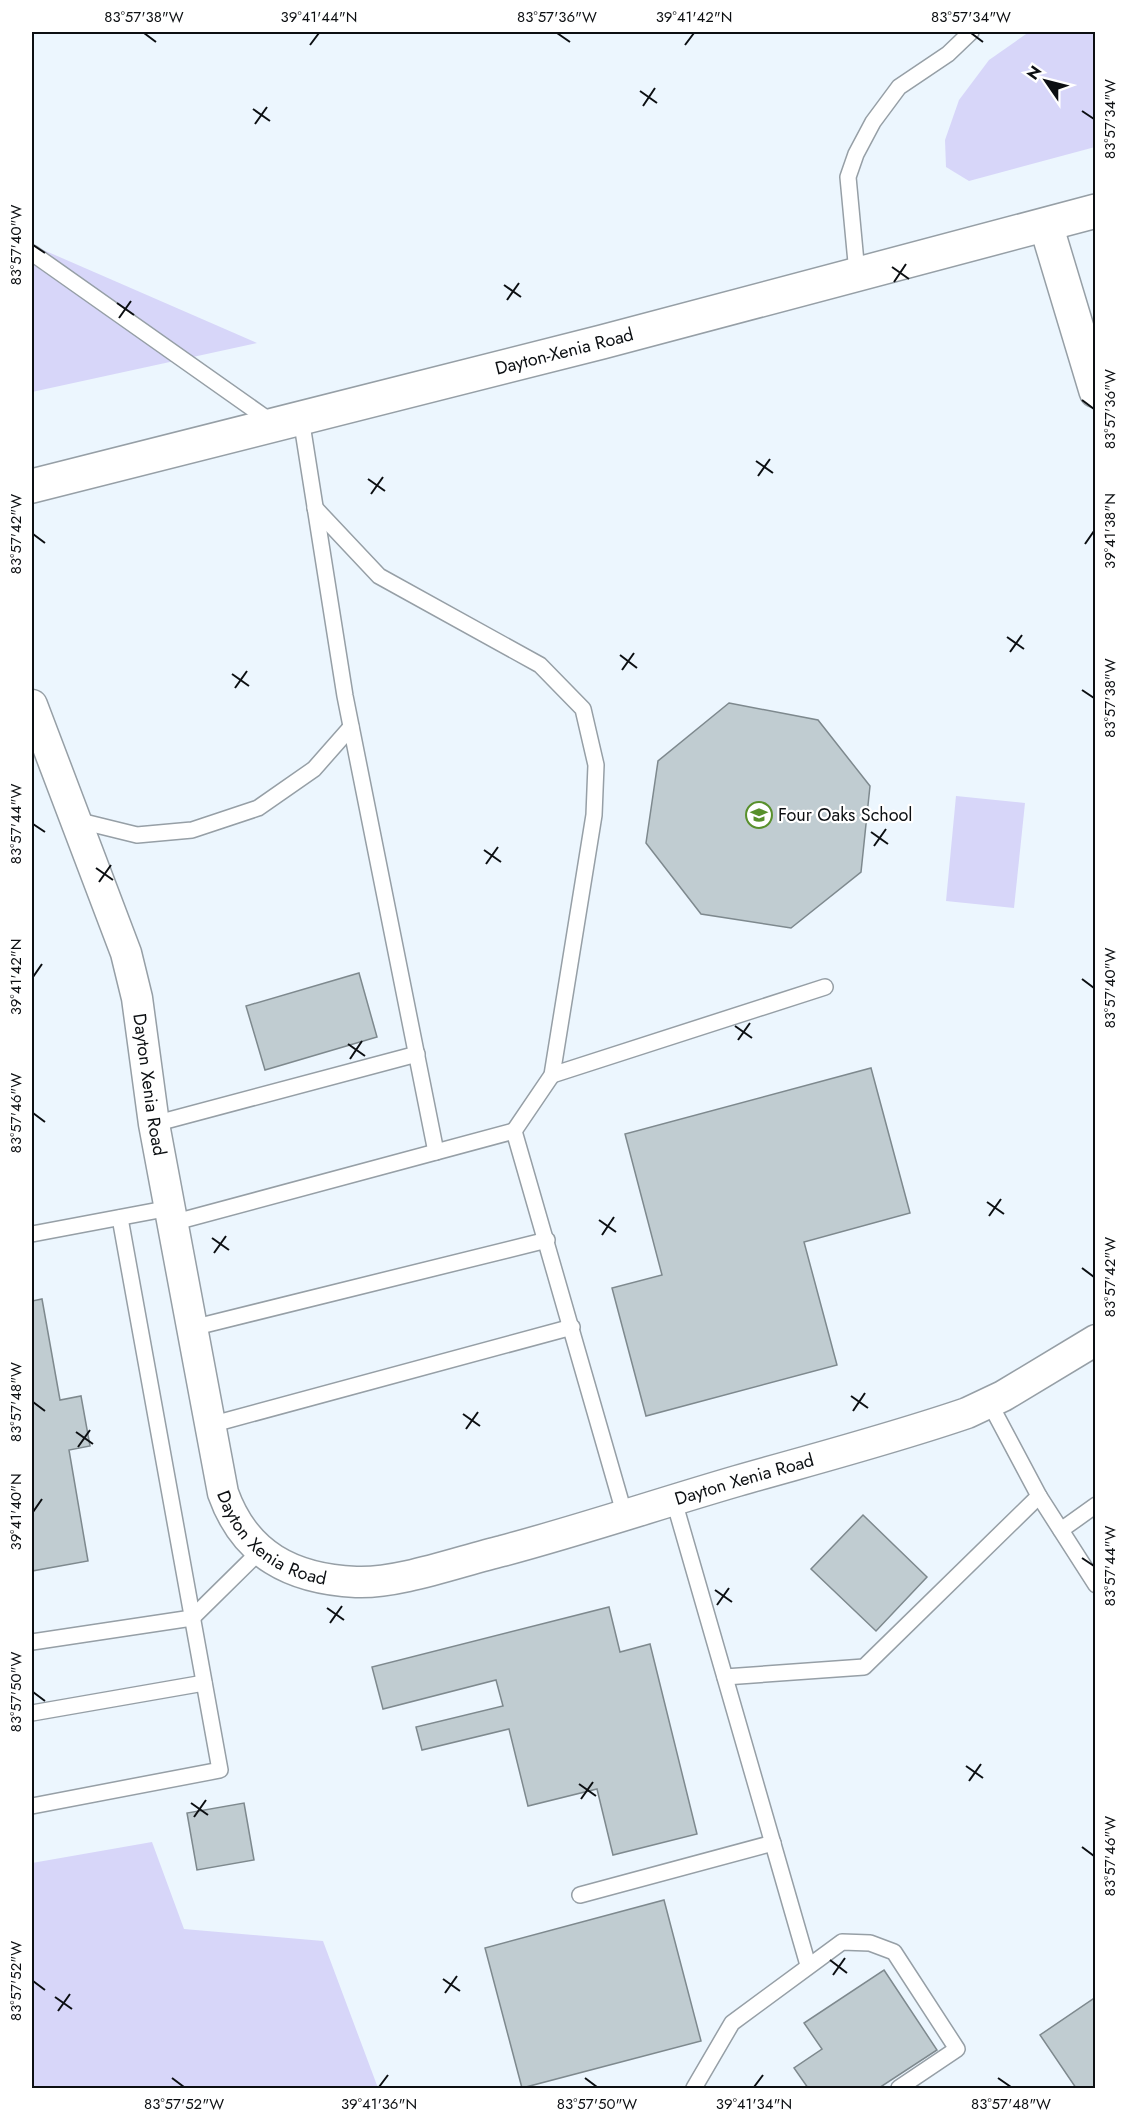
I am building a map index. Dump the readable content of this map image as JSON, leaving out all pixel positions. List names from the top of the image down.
{
  "streets": {
    "main road": ["Dayton-Xenia Road"],
    "street": ["Dayton Xenia Road"]
  },
  "places": {
    "school or university": ["Four Oaks School"]
  },
  "north": "top left",
  "coordinates": [
    "83°57'38\"W",
    "39°41'44\"N",
    "83°57'36\"W",
    "39°41'42\"N",
    "83°57'34\"W",
    "83°57'40\"W",
    "39°41'38\"N",
    "83°57'42\"W",
    "83°57'44\"W",
    "83°57'46\"W",
    "83°57'48\"W",
    "39°41'40\"N",
    "83°57'50\"W",
    "83°57'52\"W",
    "39°41'36\"N",
    "39°41'34\"N"
  ]
}
